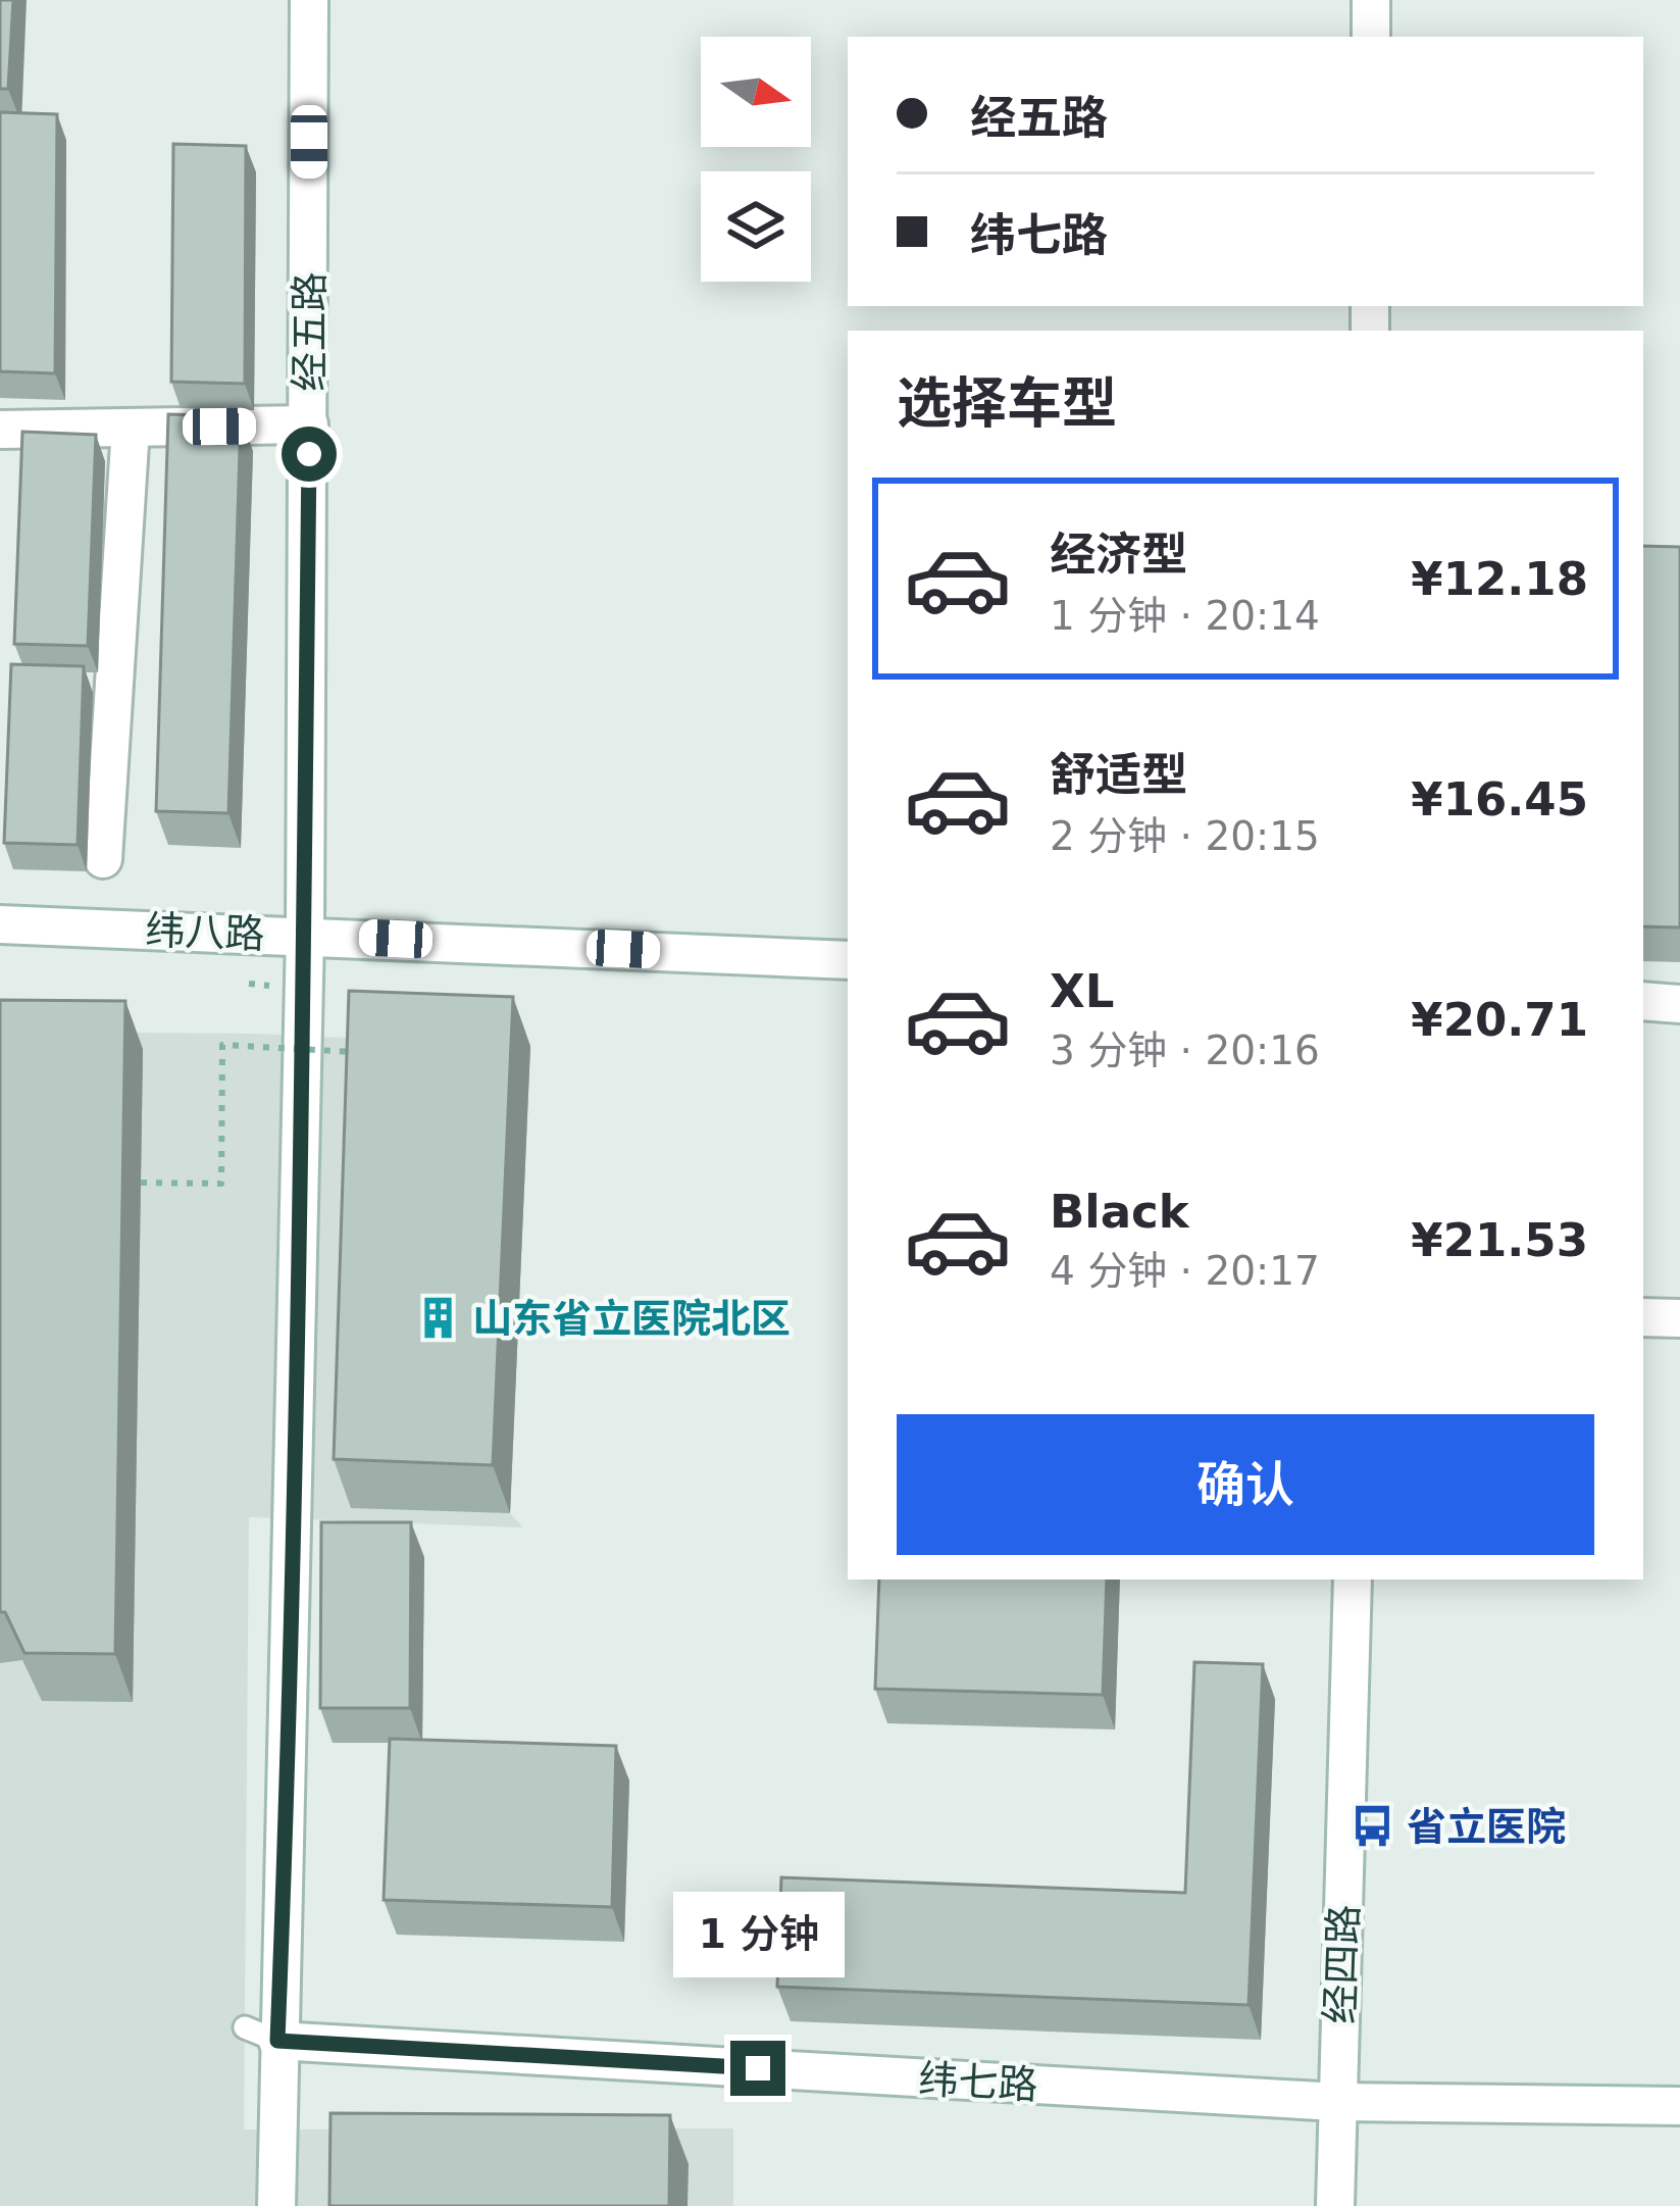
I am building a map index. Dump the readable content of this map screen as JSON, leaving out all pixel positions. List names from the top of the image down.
{
  "streets": {
    "street": [
      "经五路",
      "纬八路",
      "经四路",
      "纬七路"
    ]
  },
  "crossings": [
    ["经五路", "纬八路"],
    ["经五路", "纬七路"],
    ["经四路", "纬七路"]
  ],
  "places": {
    "building": ["山东省立医院北区"],
    "bus stop": ["省立医院"]
  },
  "north": "right",
  "page": {
    "banner": ["经五路", "纬七路"],
    "heading": "选择车型",
    "list": [
      {
        "name": "经济型",
        "note": "1 分钟 · 20:14",
        "value": "¥12.18"
      },
      {
        "name": "舒适型",
        "note": "2 分钟 · 20:15",
        "value": "¥16.45"
      },
      {
        "name": "XL",
        "note": "3 分钟 · 20:16",
        "value": "¥20.71"
      },
      {
        "name": "Black",
        "note": "4 分钟 · 20:17",
        "value": "¥21.53"
      }
    ],
    "buttons": "确认",
    "bubble": "1 分钟"
  }
}
